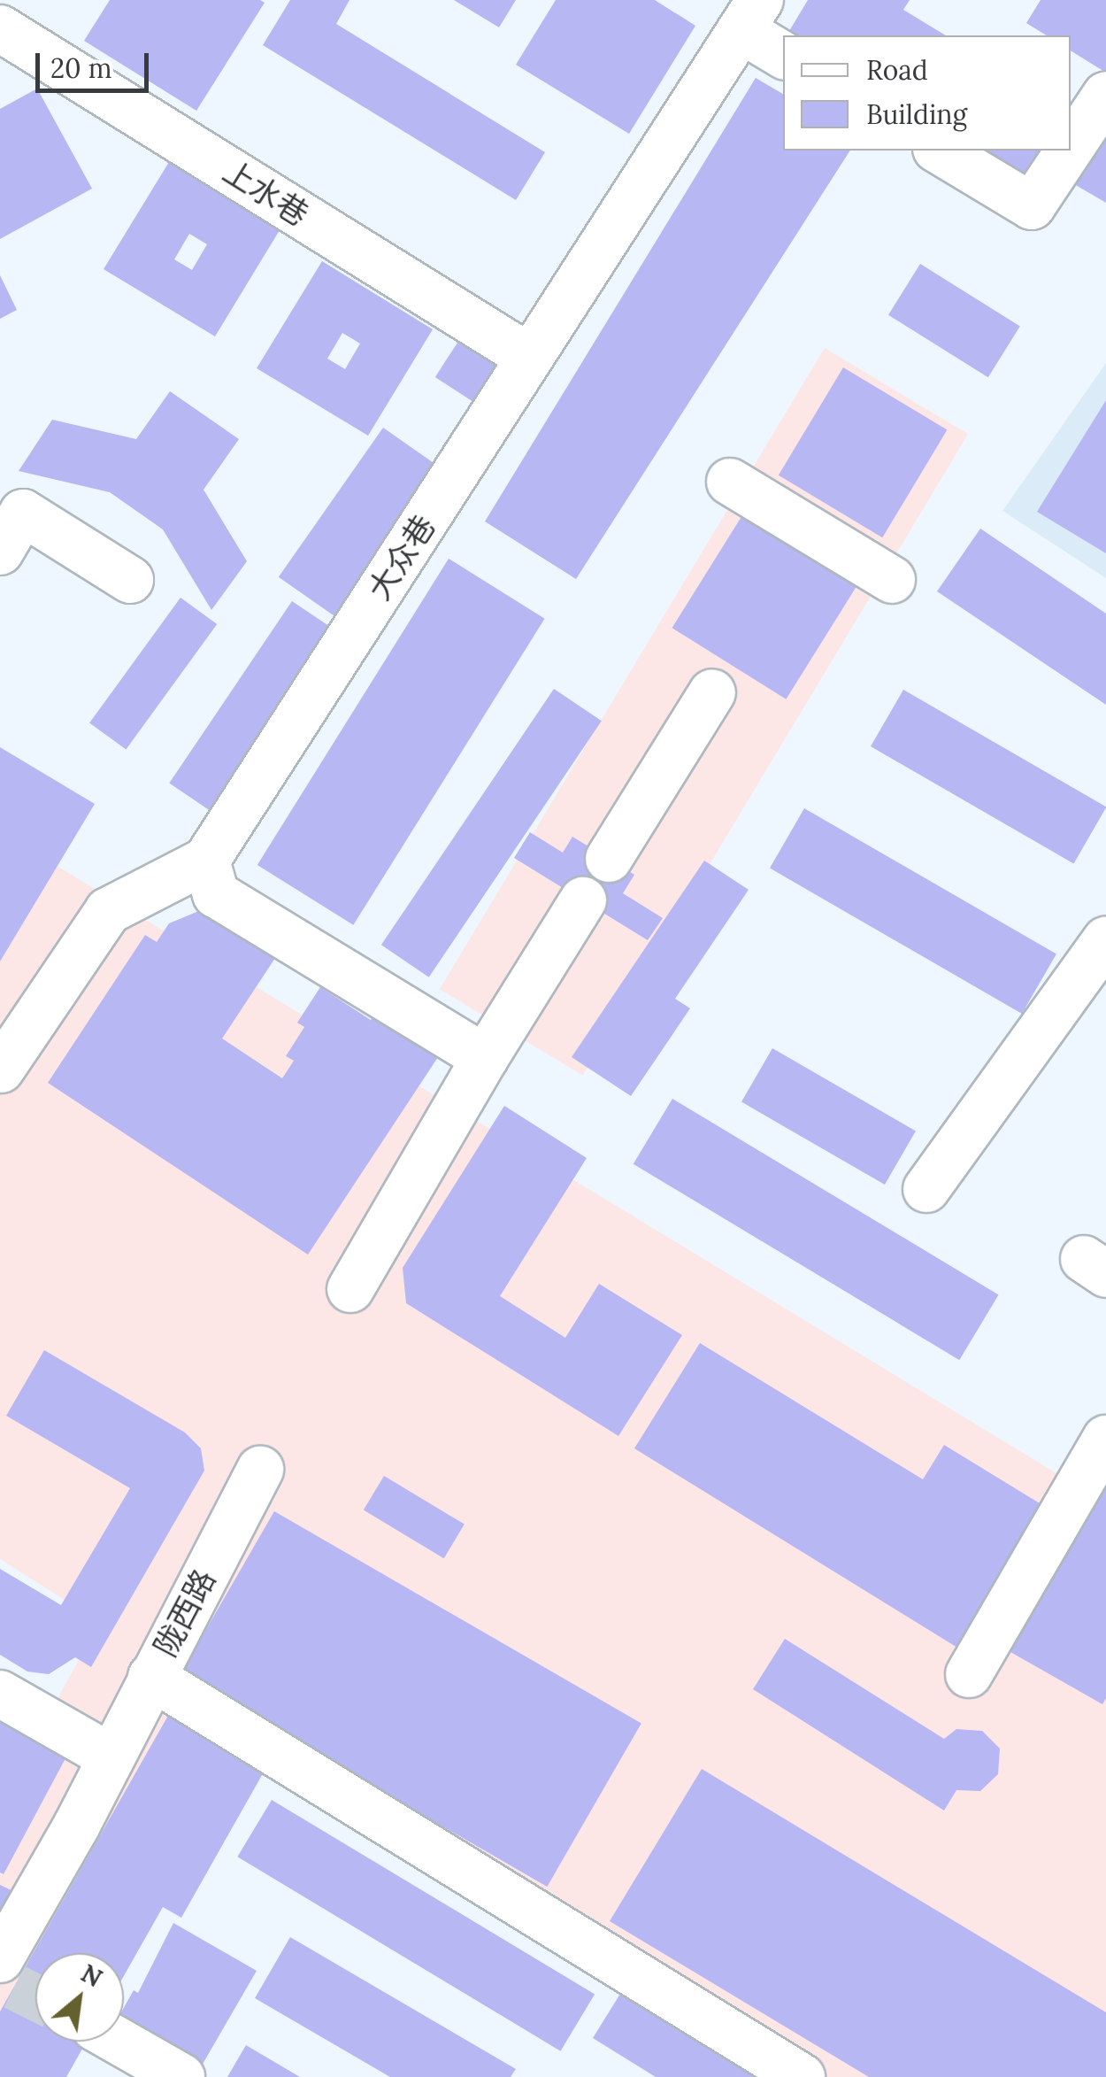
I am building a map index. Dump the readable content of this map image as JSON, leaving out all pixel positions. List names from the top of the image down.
{
  "streets": {
    "street": ["上水巷", "大众巷", "陇西路"]
  },
  "crossings": [
    ["上水巷", "大众巷"]
  ],
  "legend": ["Road", "Building"],
  "scale_bar": "20 m",
  "north": "top right"
}
